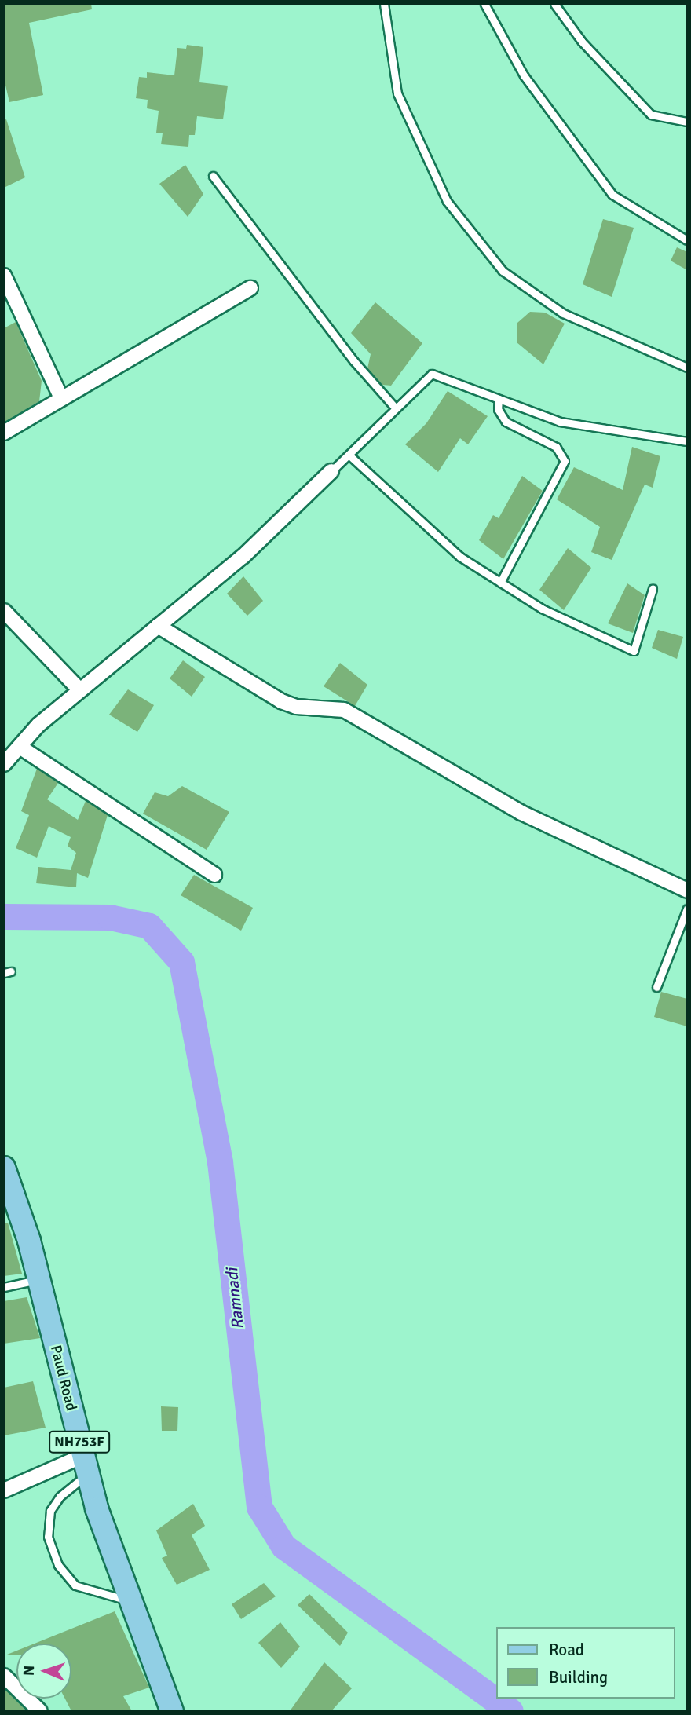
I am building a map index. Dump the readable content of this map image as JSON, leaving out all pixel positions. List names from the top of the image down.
{
  "streets": {
    "main road": ["Paud Road", "NH753F"]
  },
  "water": ["Ramnadi"],
  "legend": ["Road", "Building"],
  "north": "left"
}
